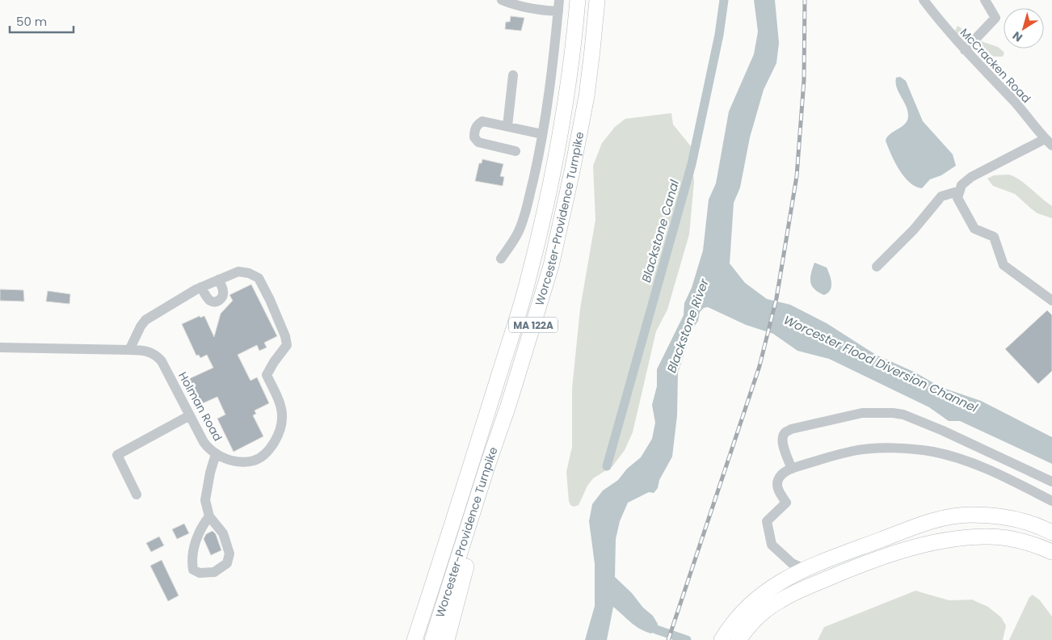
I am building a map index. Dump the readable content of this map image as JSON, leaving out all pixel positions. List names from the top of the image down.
{
  "streets": {
    "highway": ["Worcester-Providence Turnpike", "MA 122A"],
    "street": ["McCracken Road", "Holman Road"]
  },
  "water": ["Blackstone Canal", "Blackstone River", "Worcester Flood Diversion Channel"],
  "scale_bar": "50 m",
  "north": "bottom left"
}
